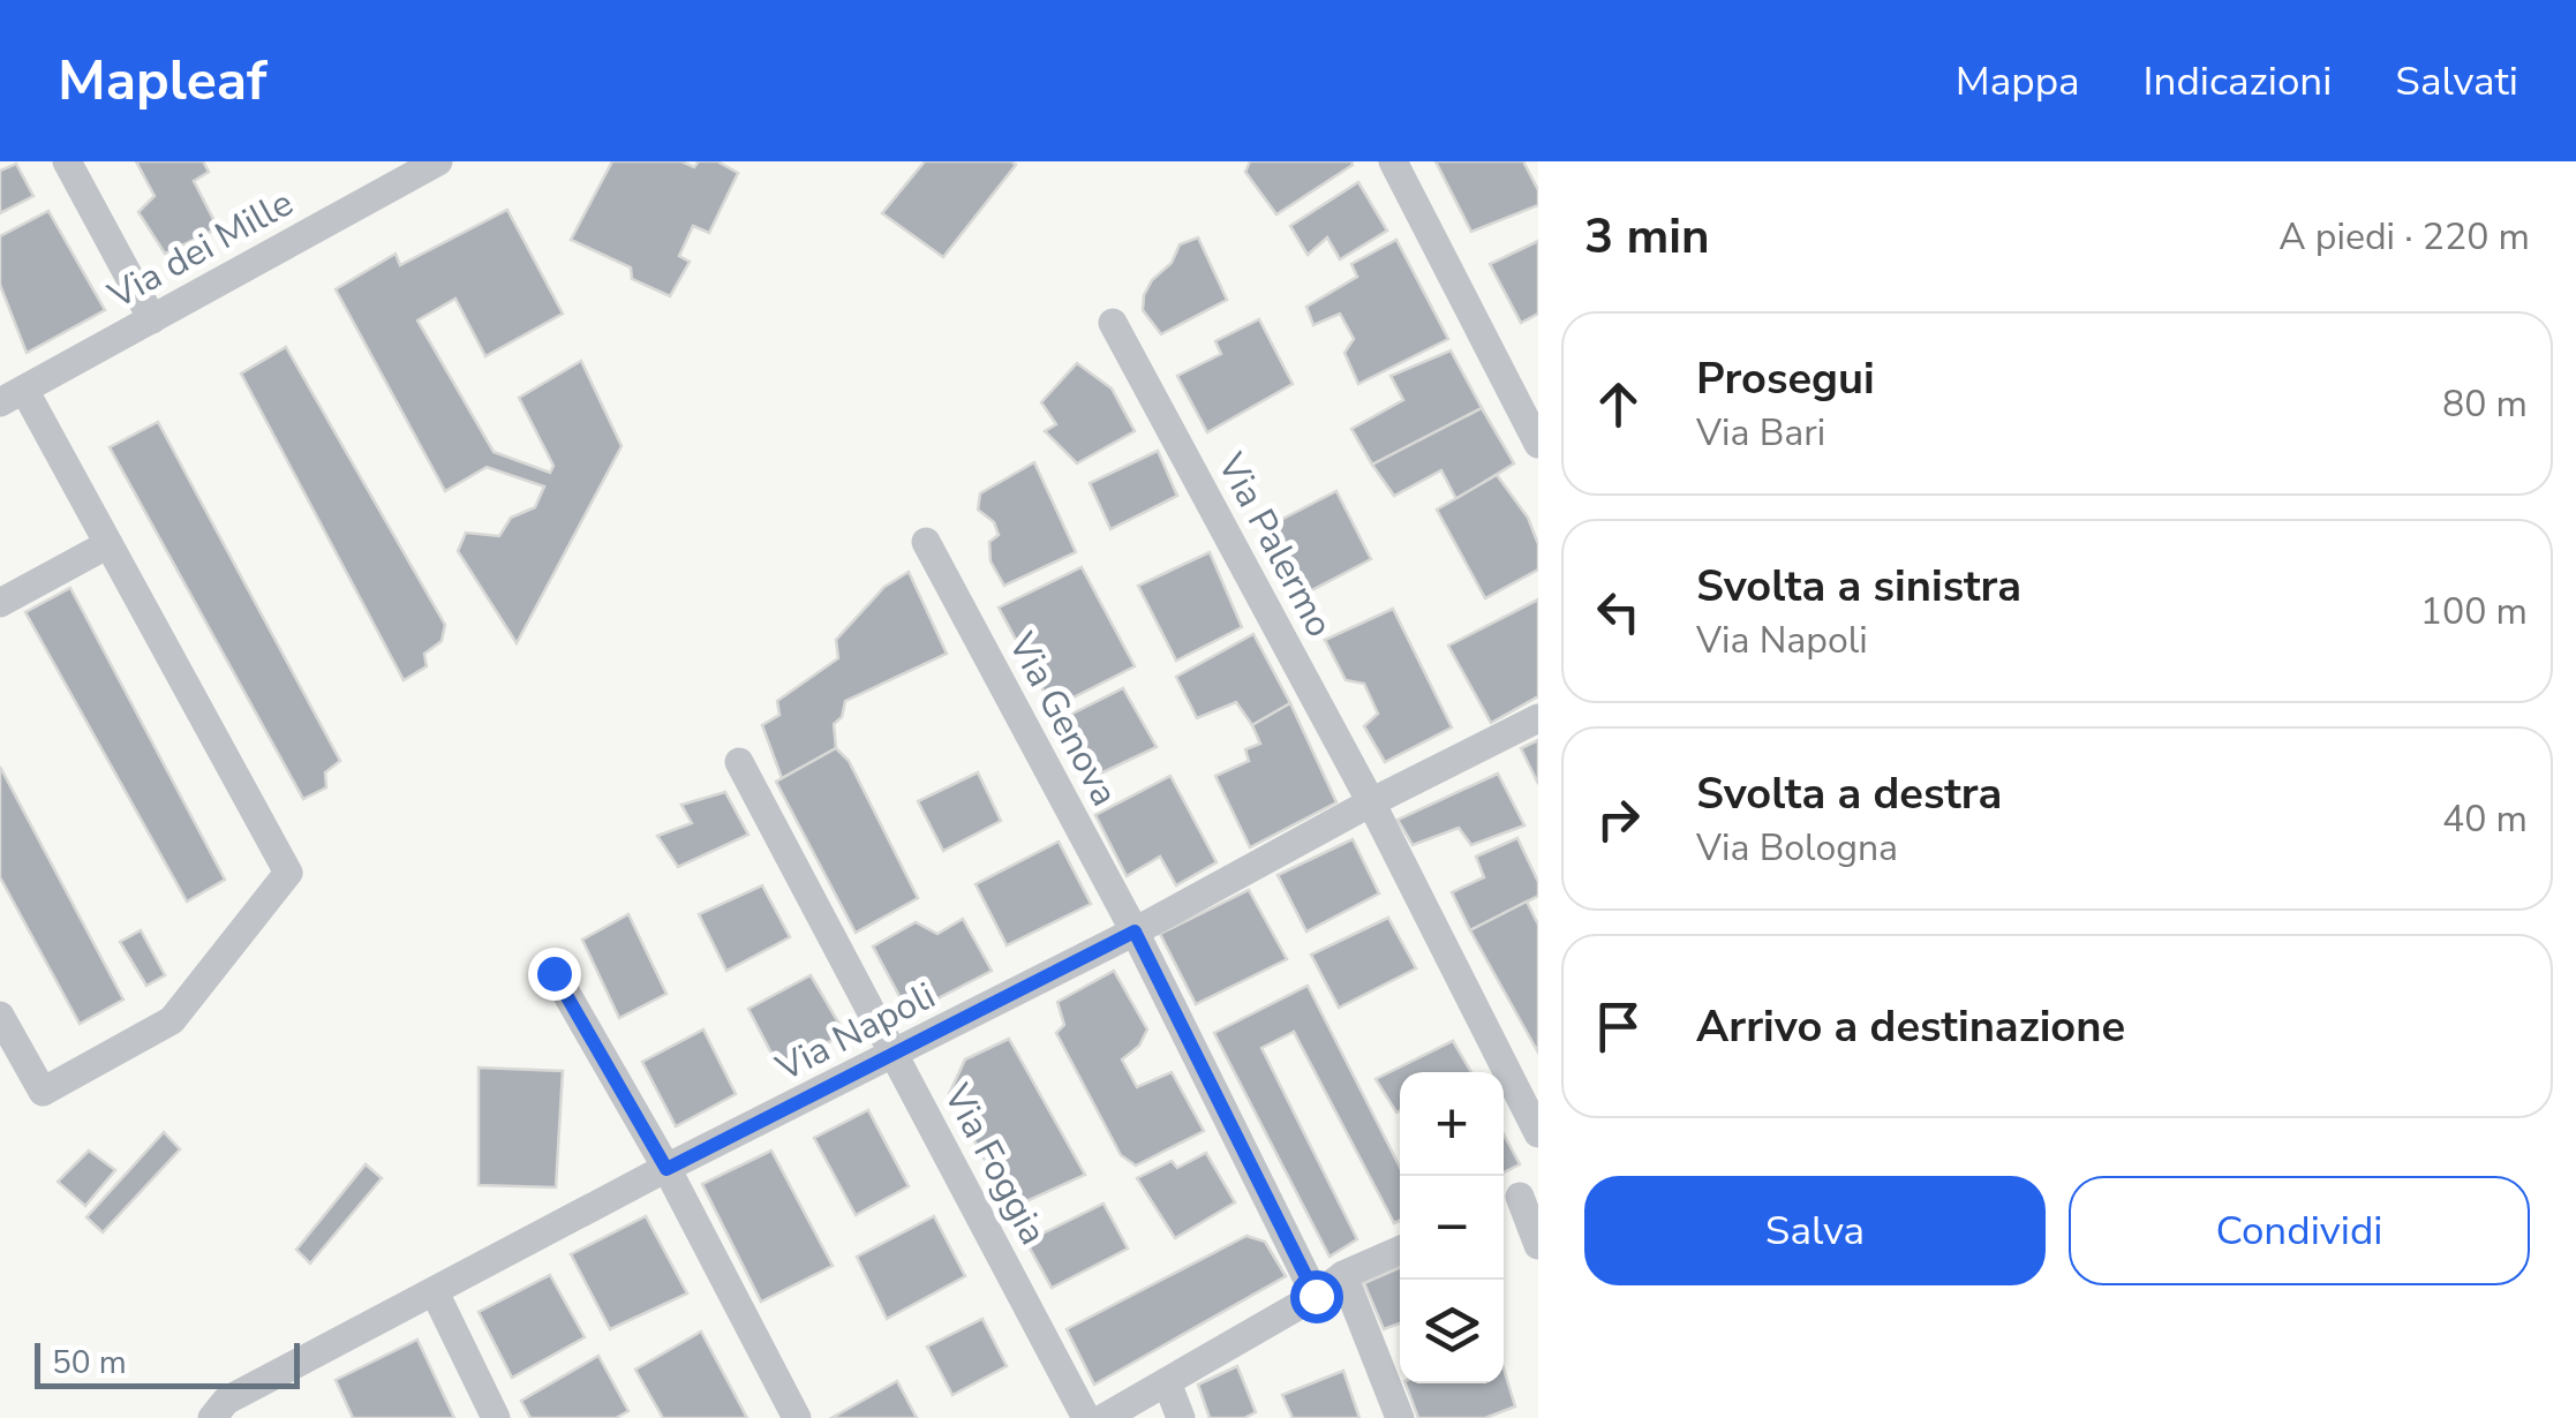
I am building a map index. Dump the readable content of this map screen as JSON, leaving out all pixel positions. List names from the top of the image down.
{
  "streets": {
    "street": [
      "Via dei Mille",
      "Via Palermo",
      "Via Genova",
      "Via Napoli",
      "Via Foggia"
    ]
  },
  "crossings": [
    ["Via Palermo", "Via Napoli"],
    ["Via Genova", "Via Napoli"],
    ["Via Napoli", "Via Foggia"]
  ],
  "scale_bar": "50 m",
  "page": {
    "header": "Mapleaf",
    "nav": ["Mappa", "Indicazioni", "Salvati"],
    "heading": ["3 min", "A piedi · 220 m"],
    "list": [
      ["Prosegui", "Via Bari", "80 m"],
      ["Svolta a sinistra", "Via Napoli", "100 m"],
      ["Svolta a destra", "Via Bologna", "40 m"],
      "Arrivo a destinazione"
    ],
    "map_buttons": ["+", "−"],
    "buttons": ["Salva", "Condividi"],
    "scale": "50 m"
  }
}
